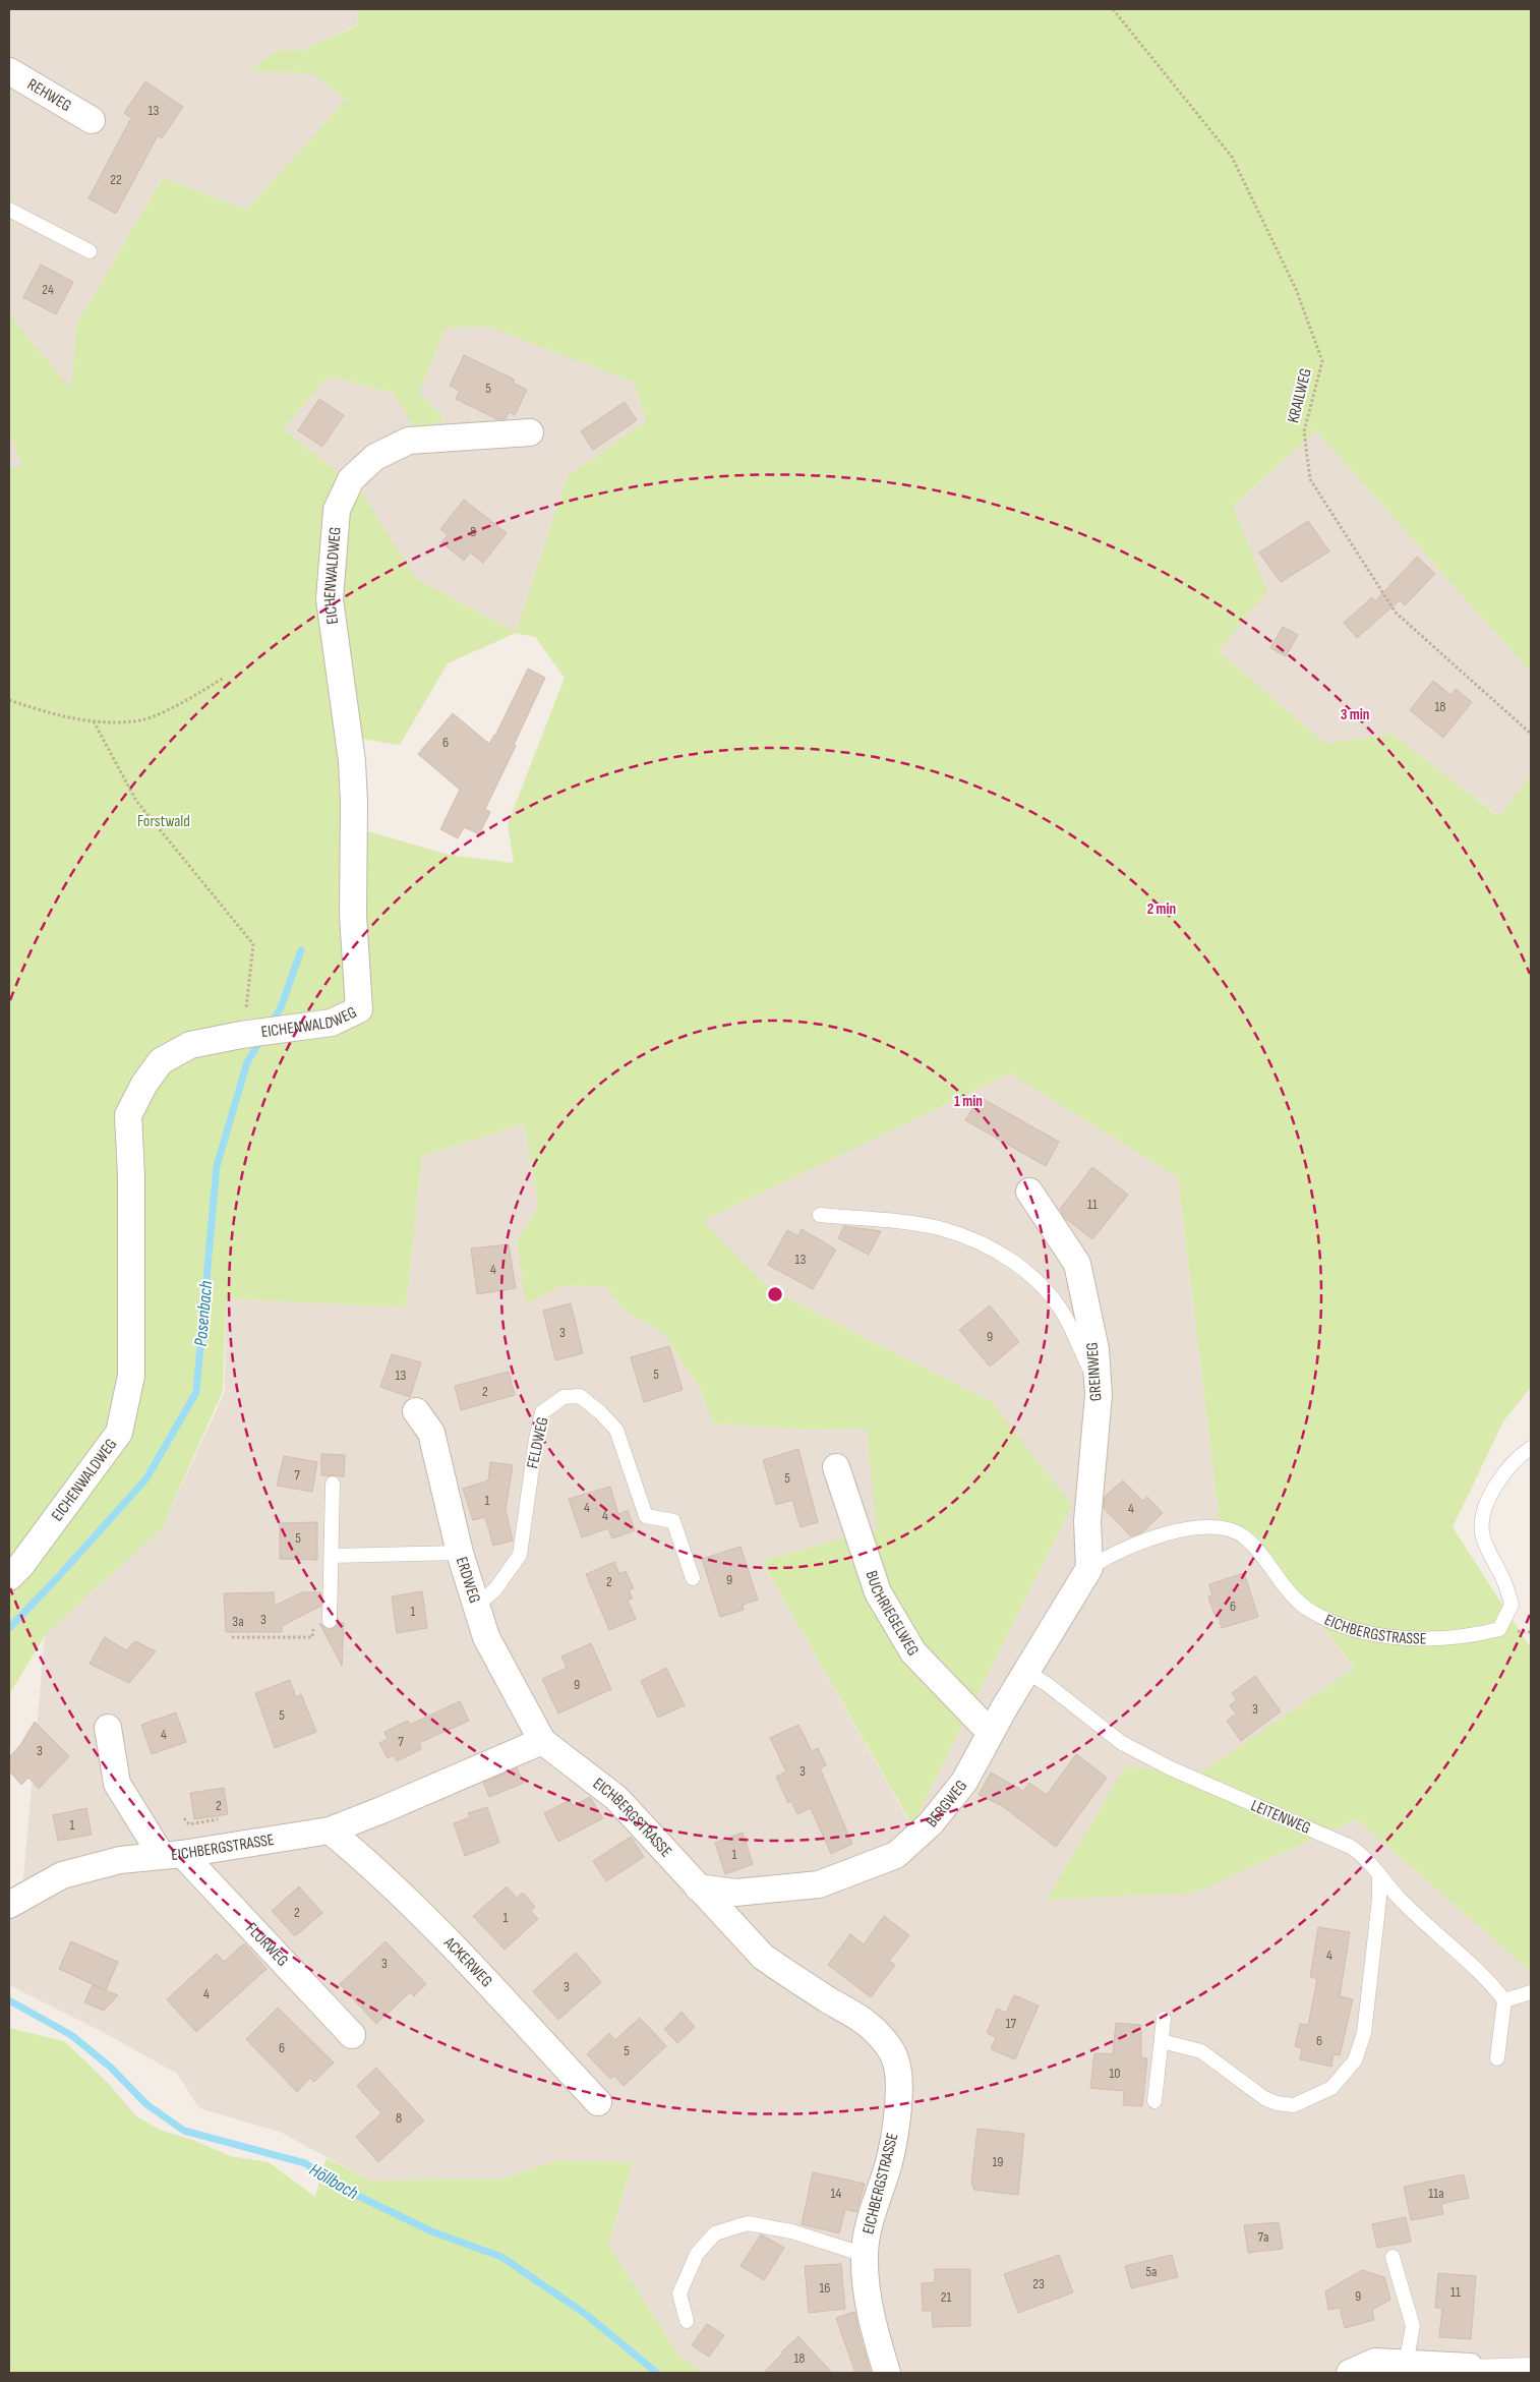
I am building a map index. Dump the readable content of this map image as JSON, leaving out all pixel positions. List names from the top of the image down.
{
  "streets": {
    "street": [
      "REHWEG",
      "EICHENWALDWEG",
      "GREINWEG",
      "ERDWEG",
      "BUCHRIEGELWEG",
      "EICHBERGSTRASSE",
      "BERGWEG",
      "FLURWEG",
      "ACKERWEG"
    ],
    "lane": ["FELDWEG", "LEITENWEG"],
    "path": ["KRAILWEG"]
  },
  "crossings": [
    ["GREINWEG", "EICHBERGSTRASSE"],
    ["GREINWEG", "BERGWEG"],
    ["FELDWEG", "ERDWEG"],
    ["ERDWEG", "EICHBERGSTRASSE"],
    ["BUCHRIEGELWEG", "BERGWEG"],
    ["EICHBERGSTRASSE", "BERGWEG"],
    ["EICHBERGSTRASSE", "FLURWEG"],
    ["EICHBERGSTRASSE", "ACKERWEG"],
    ["BERGWEG", "LEITENWEG"]
  ],
  "water": ["Posenbach", "Höllbach"],
  "parks": ["Forstwald"],
  "house_numbers": [
    "13",
    "22",
    "24",
    "5",
    "8",
    "18",
    "6",
    "11",
    "13",
    "4",
    "3",
    "9",
    "5",
    "13",
    "2",
    "7",
    "5",
    "1",
    "4",
    "4",
    "4",
    "5",
    "9",
    "2",
    "6",
    "1",
    "3",
    "3a",
    "9",
    "3",
    "5",
    "4",
    "7",
    "3",
    "3",
    "2",
    "1",
    "1",
    "2",
    "1",
    "4",
    "3",
    "3",
    "4",
    "17",
    "6",
    "6",
    "5",
    "10",
    "8",
    "19",
    "14",
    "11a",
    "7a",
    "5a",
    "23",
    "16",
    "11",
    "9",
    "21",
    "18"
  ],
  "rings": ["3 min", "2 min", "1 min"]
}
